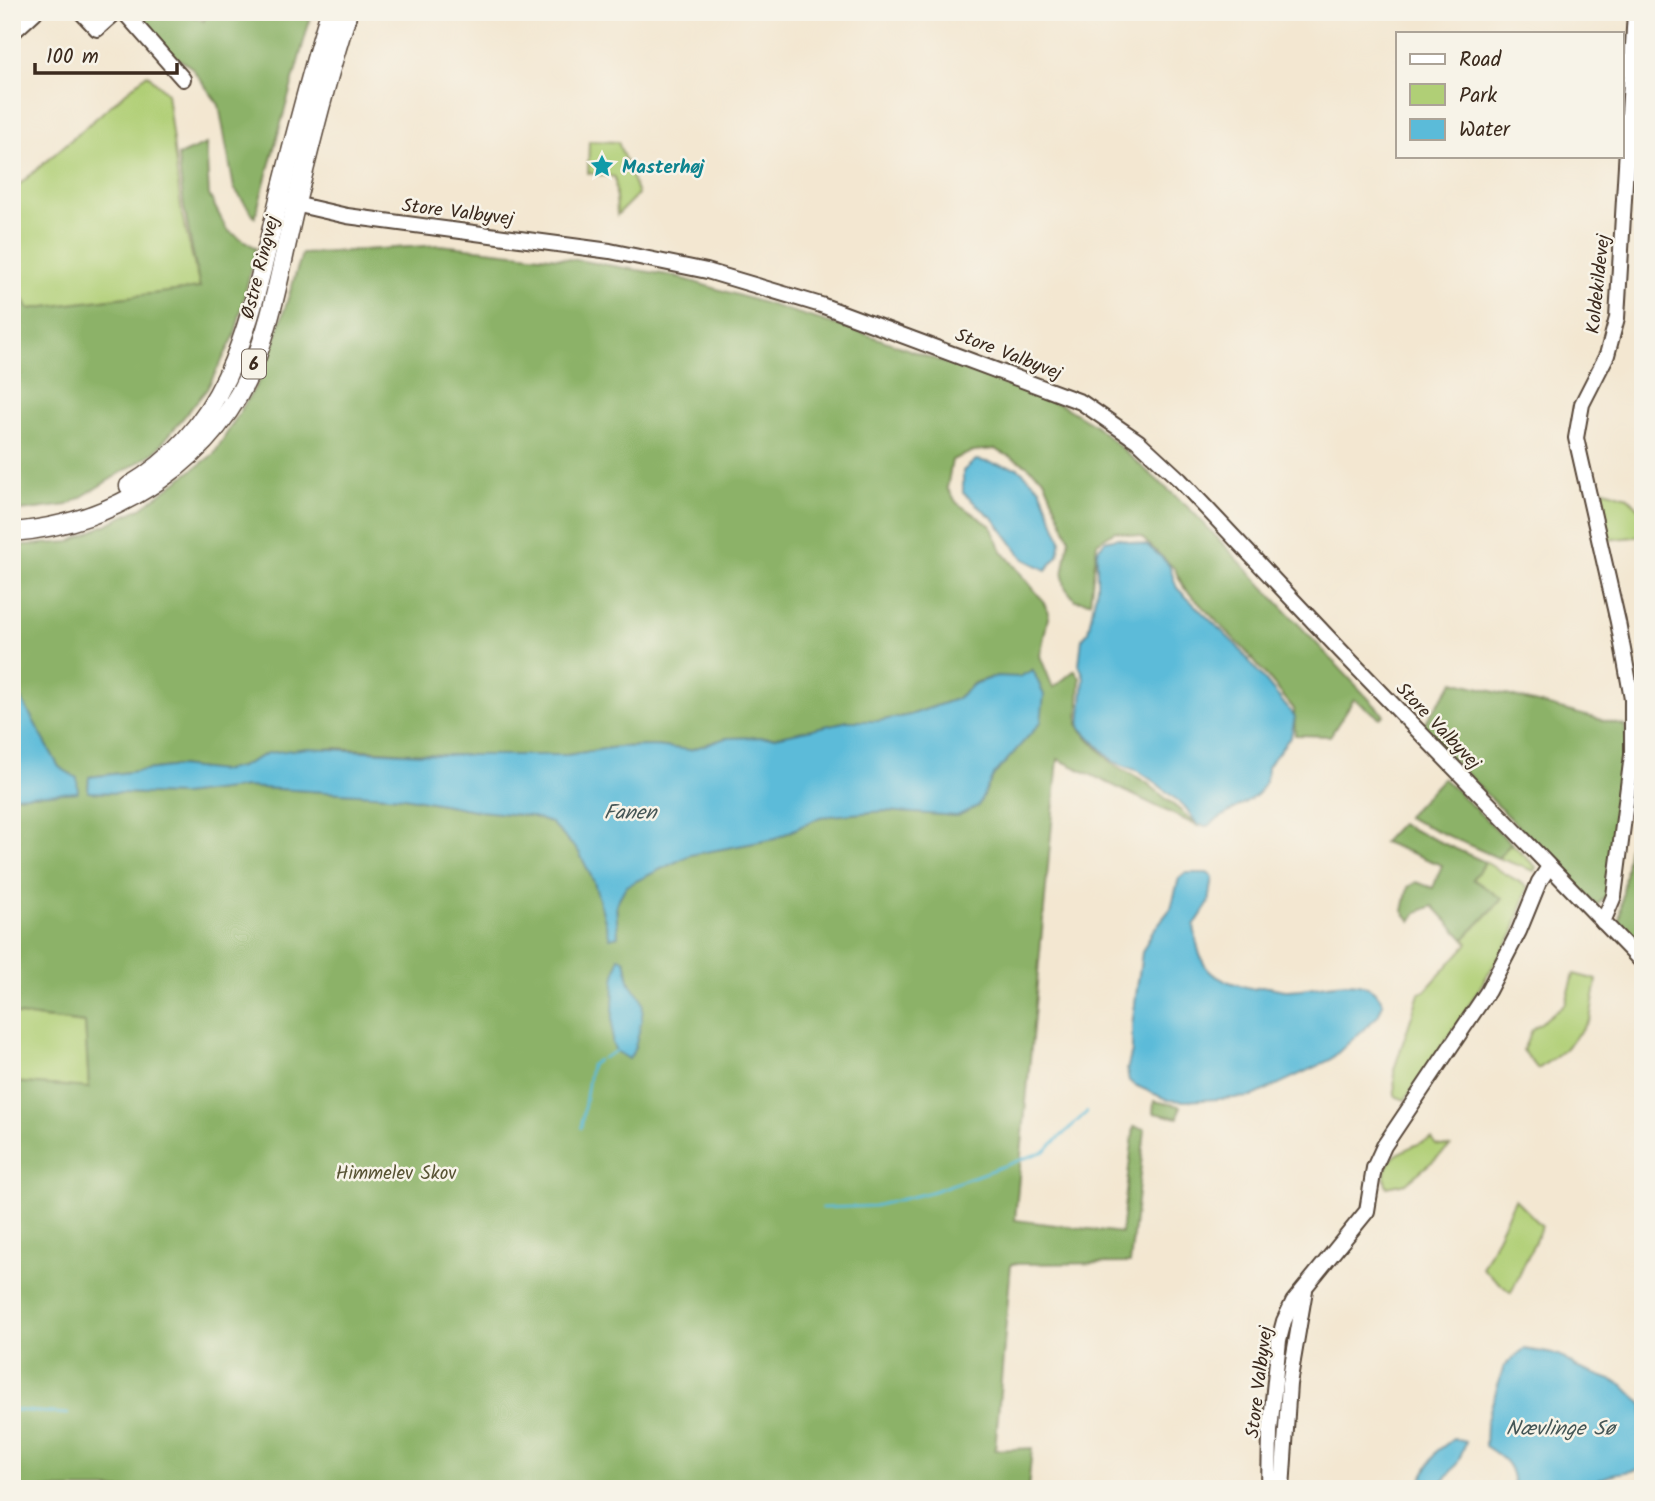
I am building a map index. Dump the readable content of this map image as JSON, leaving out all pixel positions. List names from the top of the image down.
{
  "streets": {
    "main road": ["Østre Ringvej", "6"],
    "street": ["Store Valbyvej", "Koldekildevej"]
  },
  "crossings": [
    ["Store Valbyvej", "Østre Ringvej"],
    ["Store Valbyvej", "Koldekildevej"]
  ],
  "water": ["Fanen", "Nævlinge Sø"],
  "parks": ["Himmelev Skov"],
  "places": {
    "place": ["Masterhøj"]
  },
  "legend": ["Road", "Park", "Water"],
  "scale_bar": "100 m"
}
